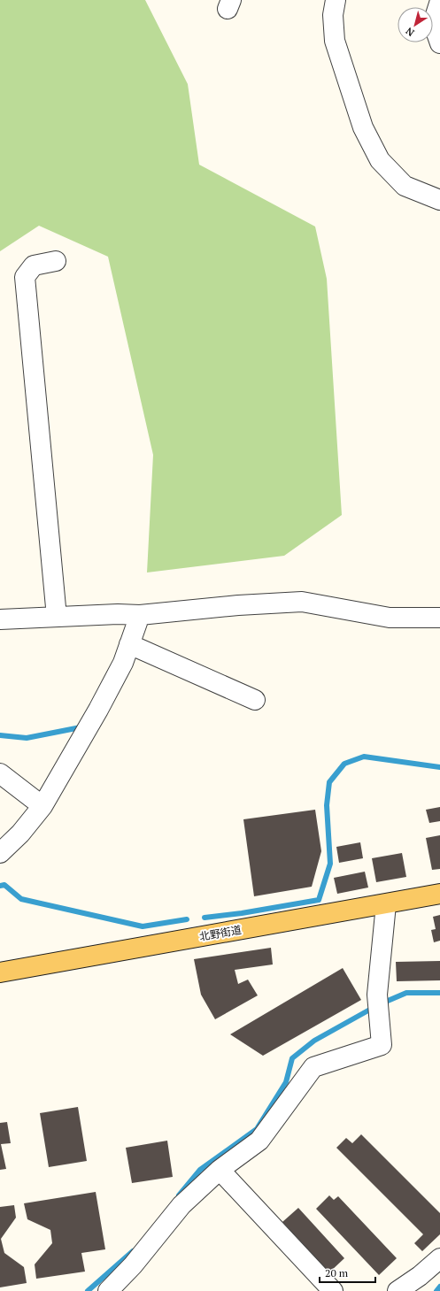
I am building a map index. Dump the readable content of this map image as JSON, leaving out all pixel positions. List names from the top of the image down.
{
  "streets": {
    "main road": ["北野街道"]
  },
  "scale_bar": "20 m",
  "north": "bottom left"
}
